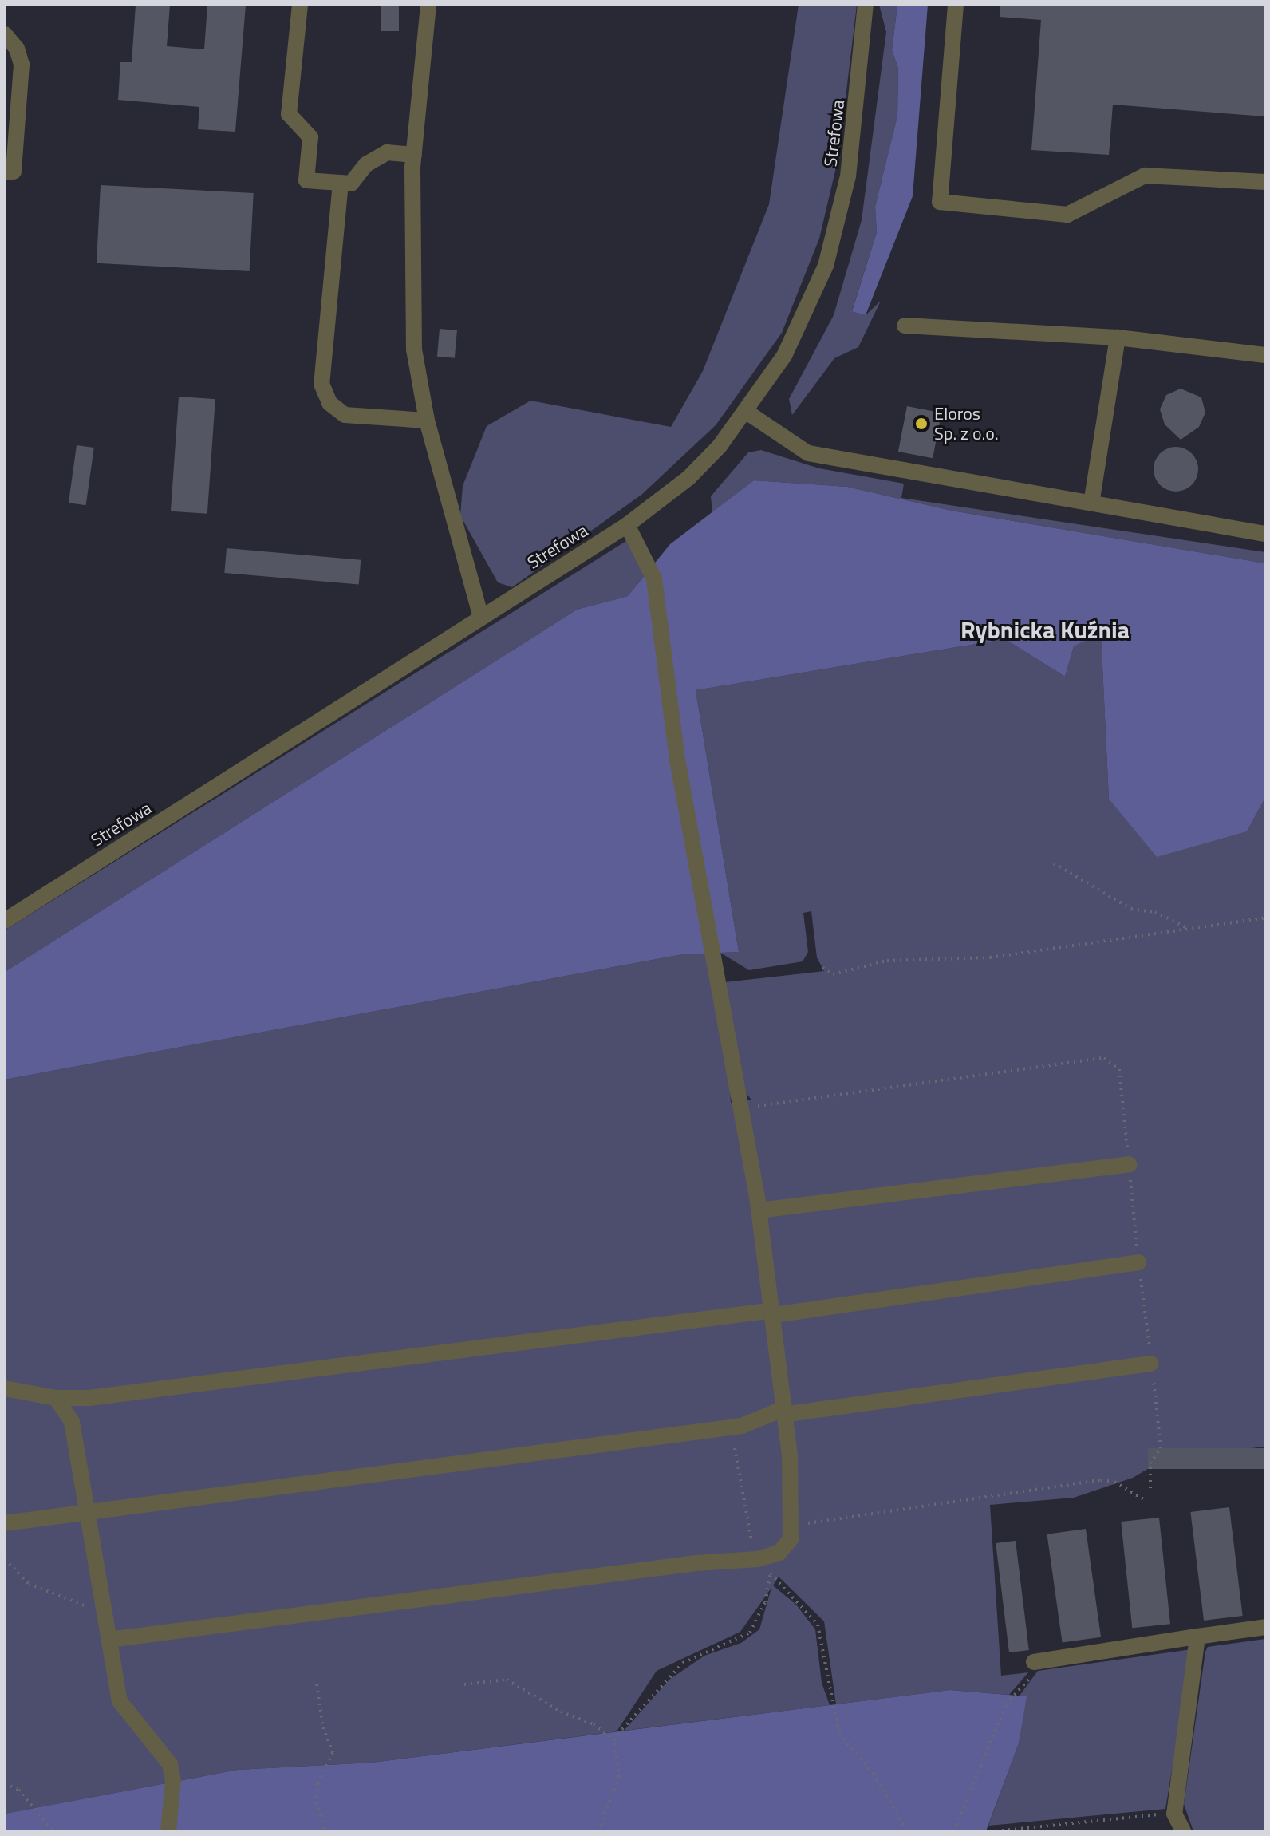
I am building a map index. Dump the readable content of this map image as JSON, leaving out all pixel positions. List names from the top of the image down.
{
  "streets": {
    "street": ["Strefowa"]
  },
  "districts": ["Rybnicka Kuźnia"],
  "places": ["Eloros Sp. z o.o."]
}
